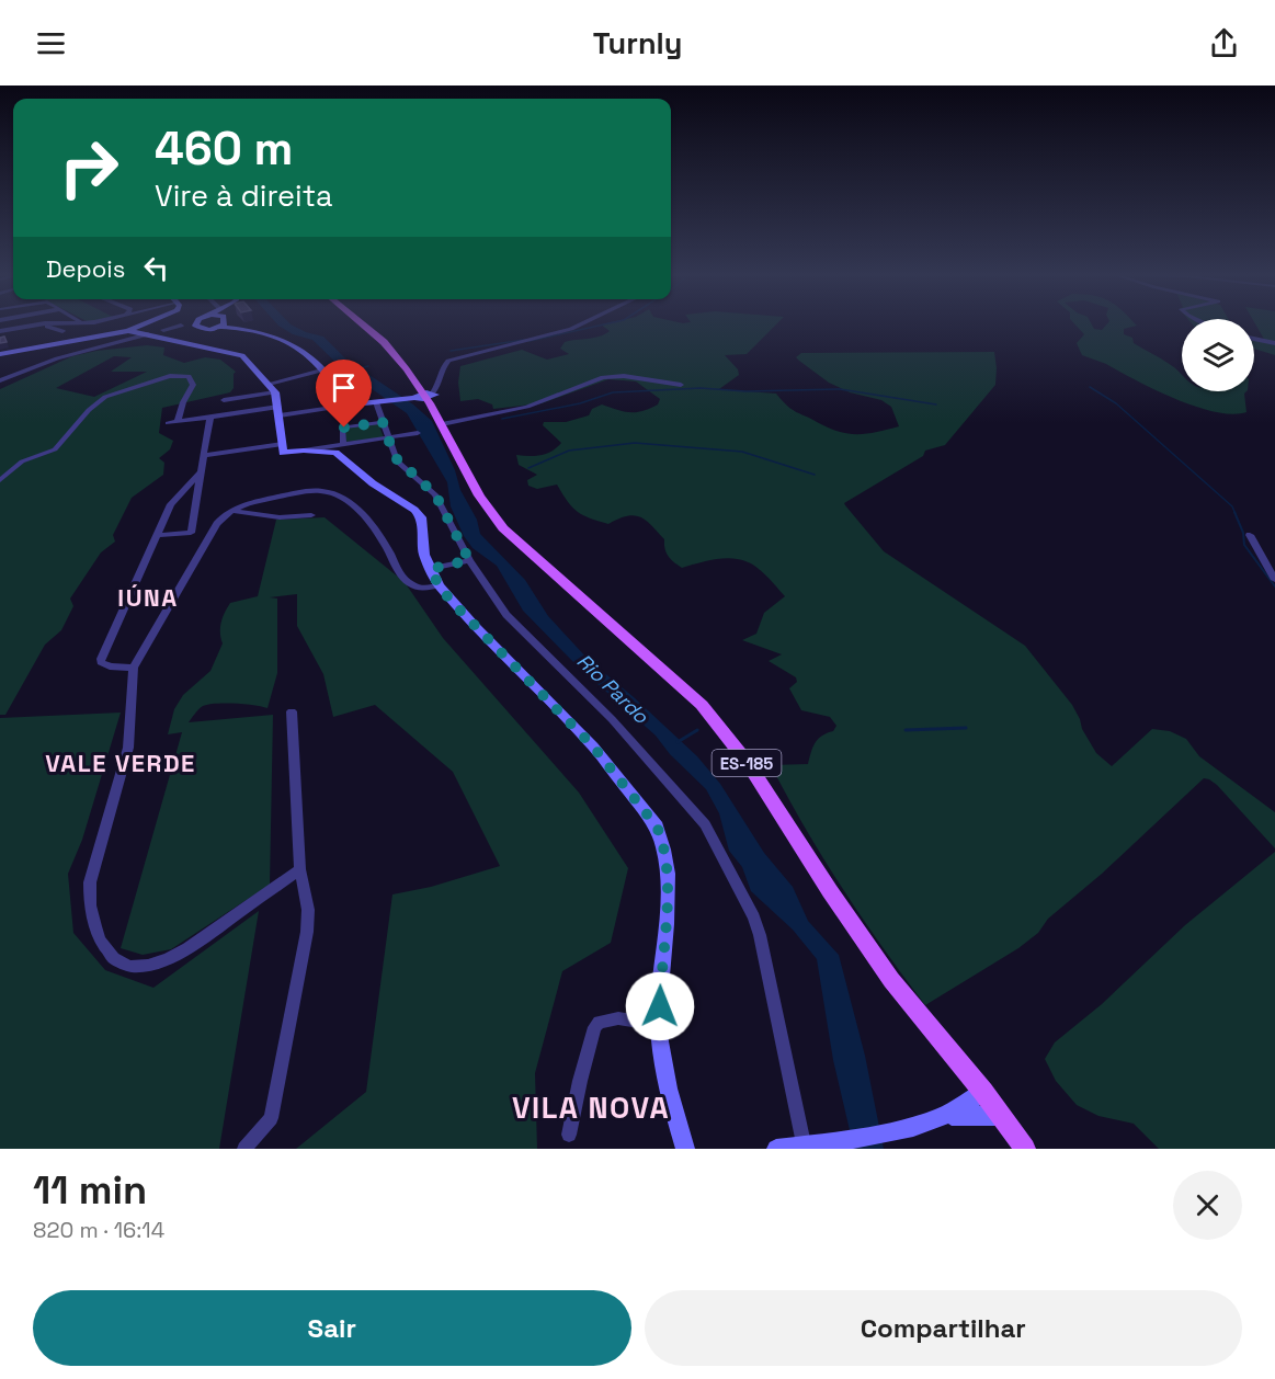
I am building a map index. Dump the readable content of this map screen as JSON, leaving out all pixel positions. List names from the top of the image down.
{
  "streets": {
    "main road": ["ES-185"]
  },
  "districts": ["IÚNA", "VALE VERDE", "VILA NOVA"],
  "water": ["Rio Pardo"],
  "page": {
    "header": "Turnly",
    "turn": ["460 m", "Vire à direita"],
    "then": "Depois",
    "heading": ["11 min", "820 m · 16:14"],
    "buttons": ["Sair", "Compartilhar"]
  }
}
